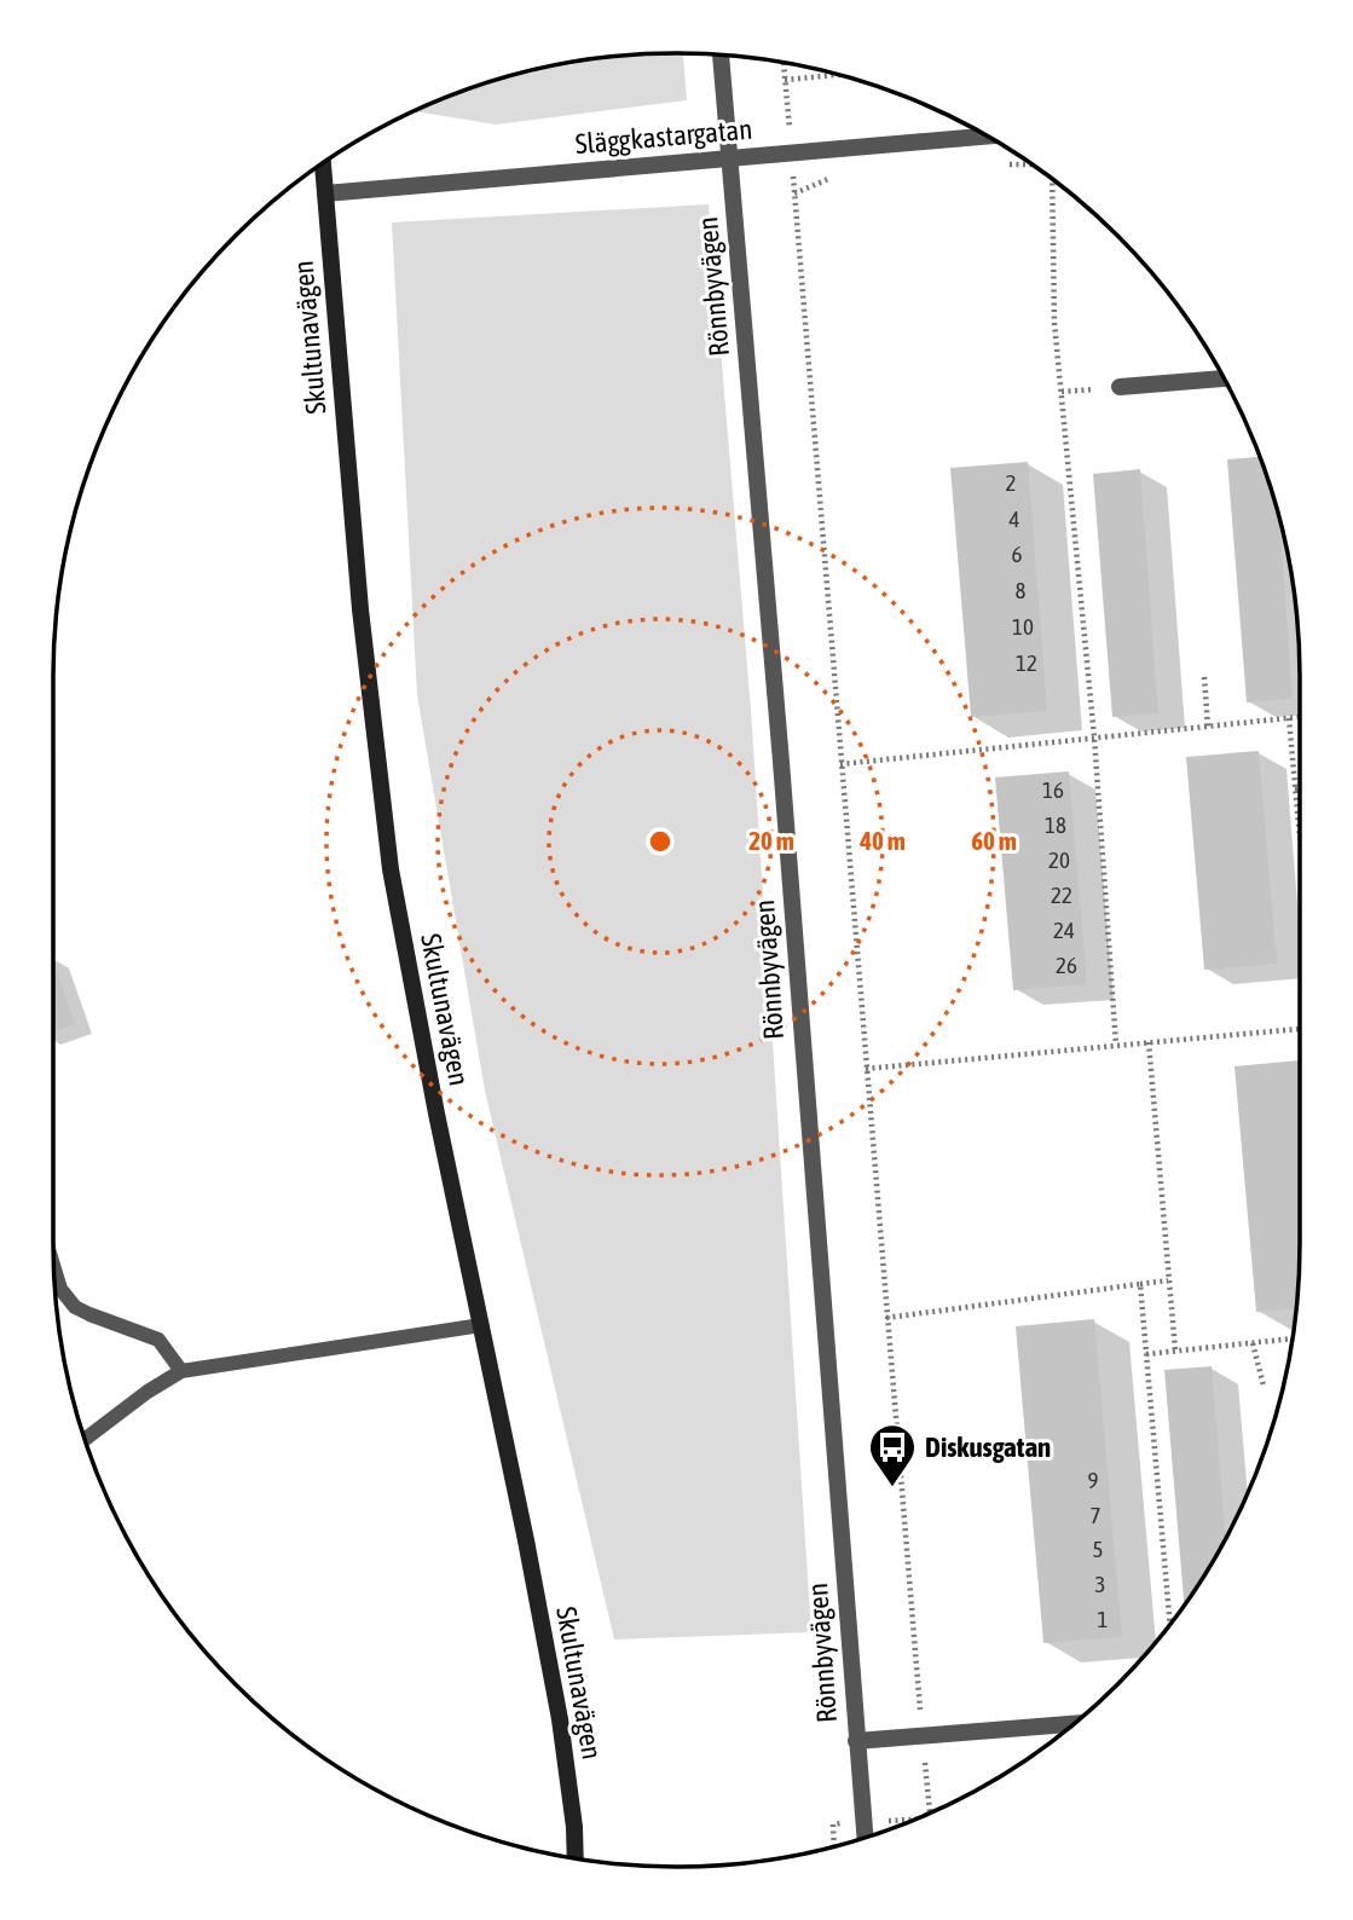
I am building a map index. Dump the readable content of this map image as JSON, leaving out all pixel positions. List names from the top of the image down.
{
  "streets": {
    "main road": ["Skultunavägen"],
    "street": ["Släggkastargatan", "Rönnbyvägen"]
  },
  "crossings": [
    ["Släggkastargatan", "Rönnbyvägen"],
    ["Släggkastargatan", "Skultunavägen"]
  ],
  "places": {
    "bus stop": ["Diskusgatan"]
  },
  "house_numbers": [
    "2",
    "4",
    "6",
    "8",
    "10",
    "12",
    "16",
    "18",
    "20",
    "22",
    "24",
    "26",
    "9",
    "7",
    "5",
    "3",
    "1"
  ],
  "rings": ["20 m", "40 m", "60 m"]
}
